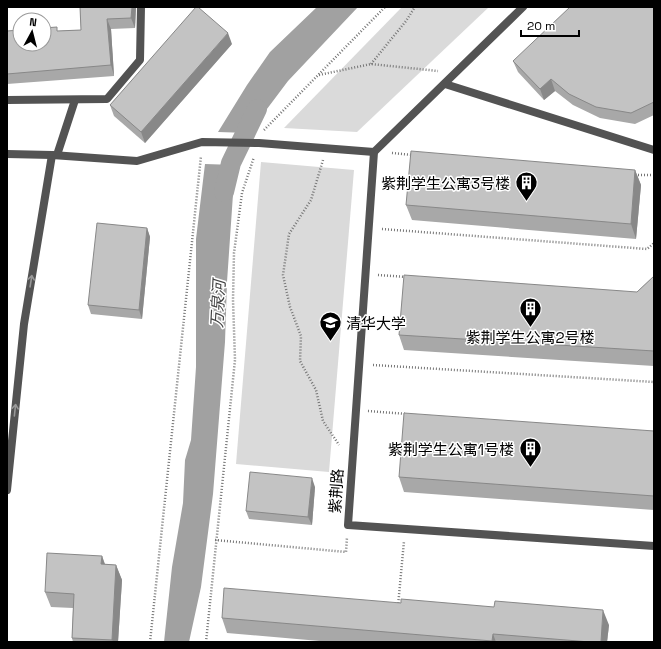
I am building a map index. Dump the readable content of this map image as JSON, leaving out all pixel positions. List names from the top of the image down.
{
  "streets": {
    "street": ["紫荆路"]
  },
  "water": ["万泉河"],
  "places": {
    "building": ["紫荆学生公寓3号楼", "紫荆学生公寓2号楼", "紫荆学生公寓1号楼"],
    "school or university": ["清华大学"]
  },
  "scale_bar": "20 m",
  "north": "top"
}
